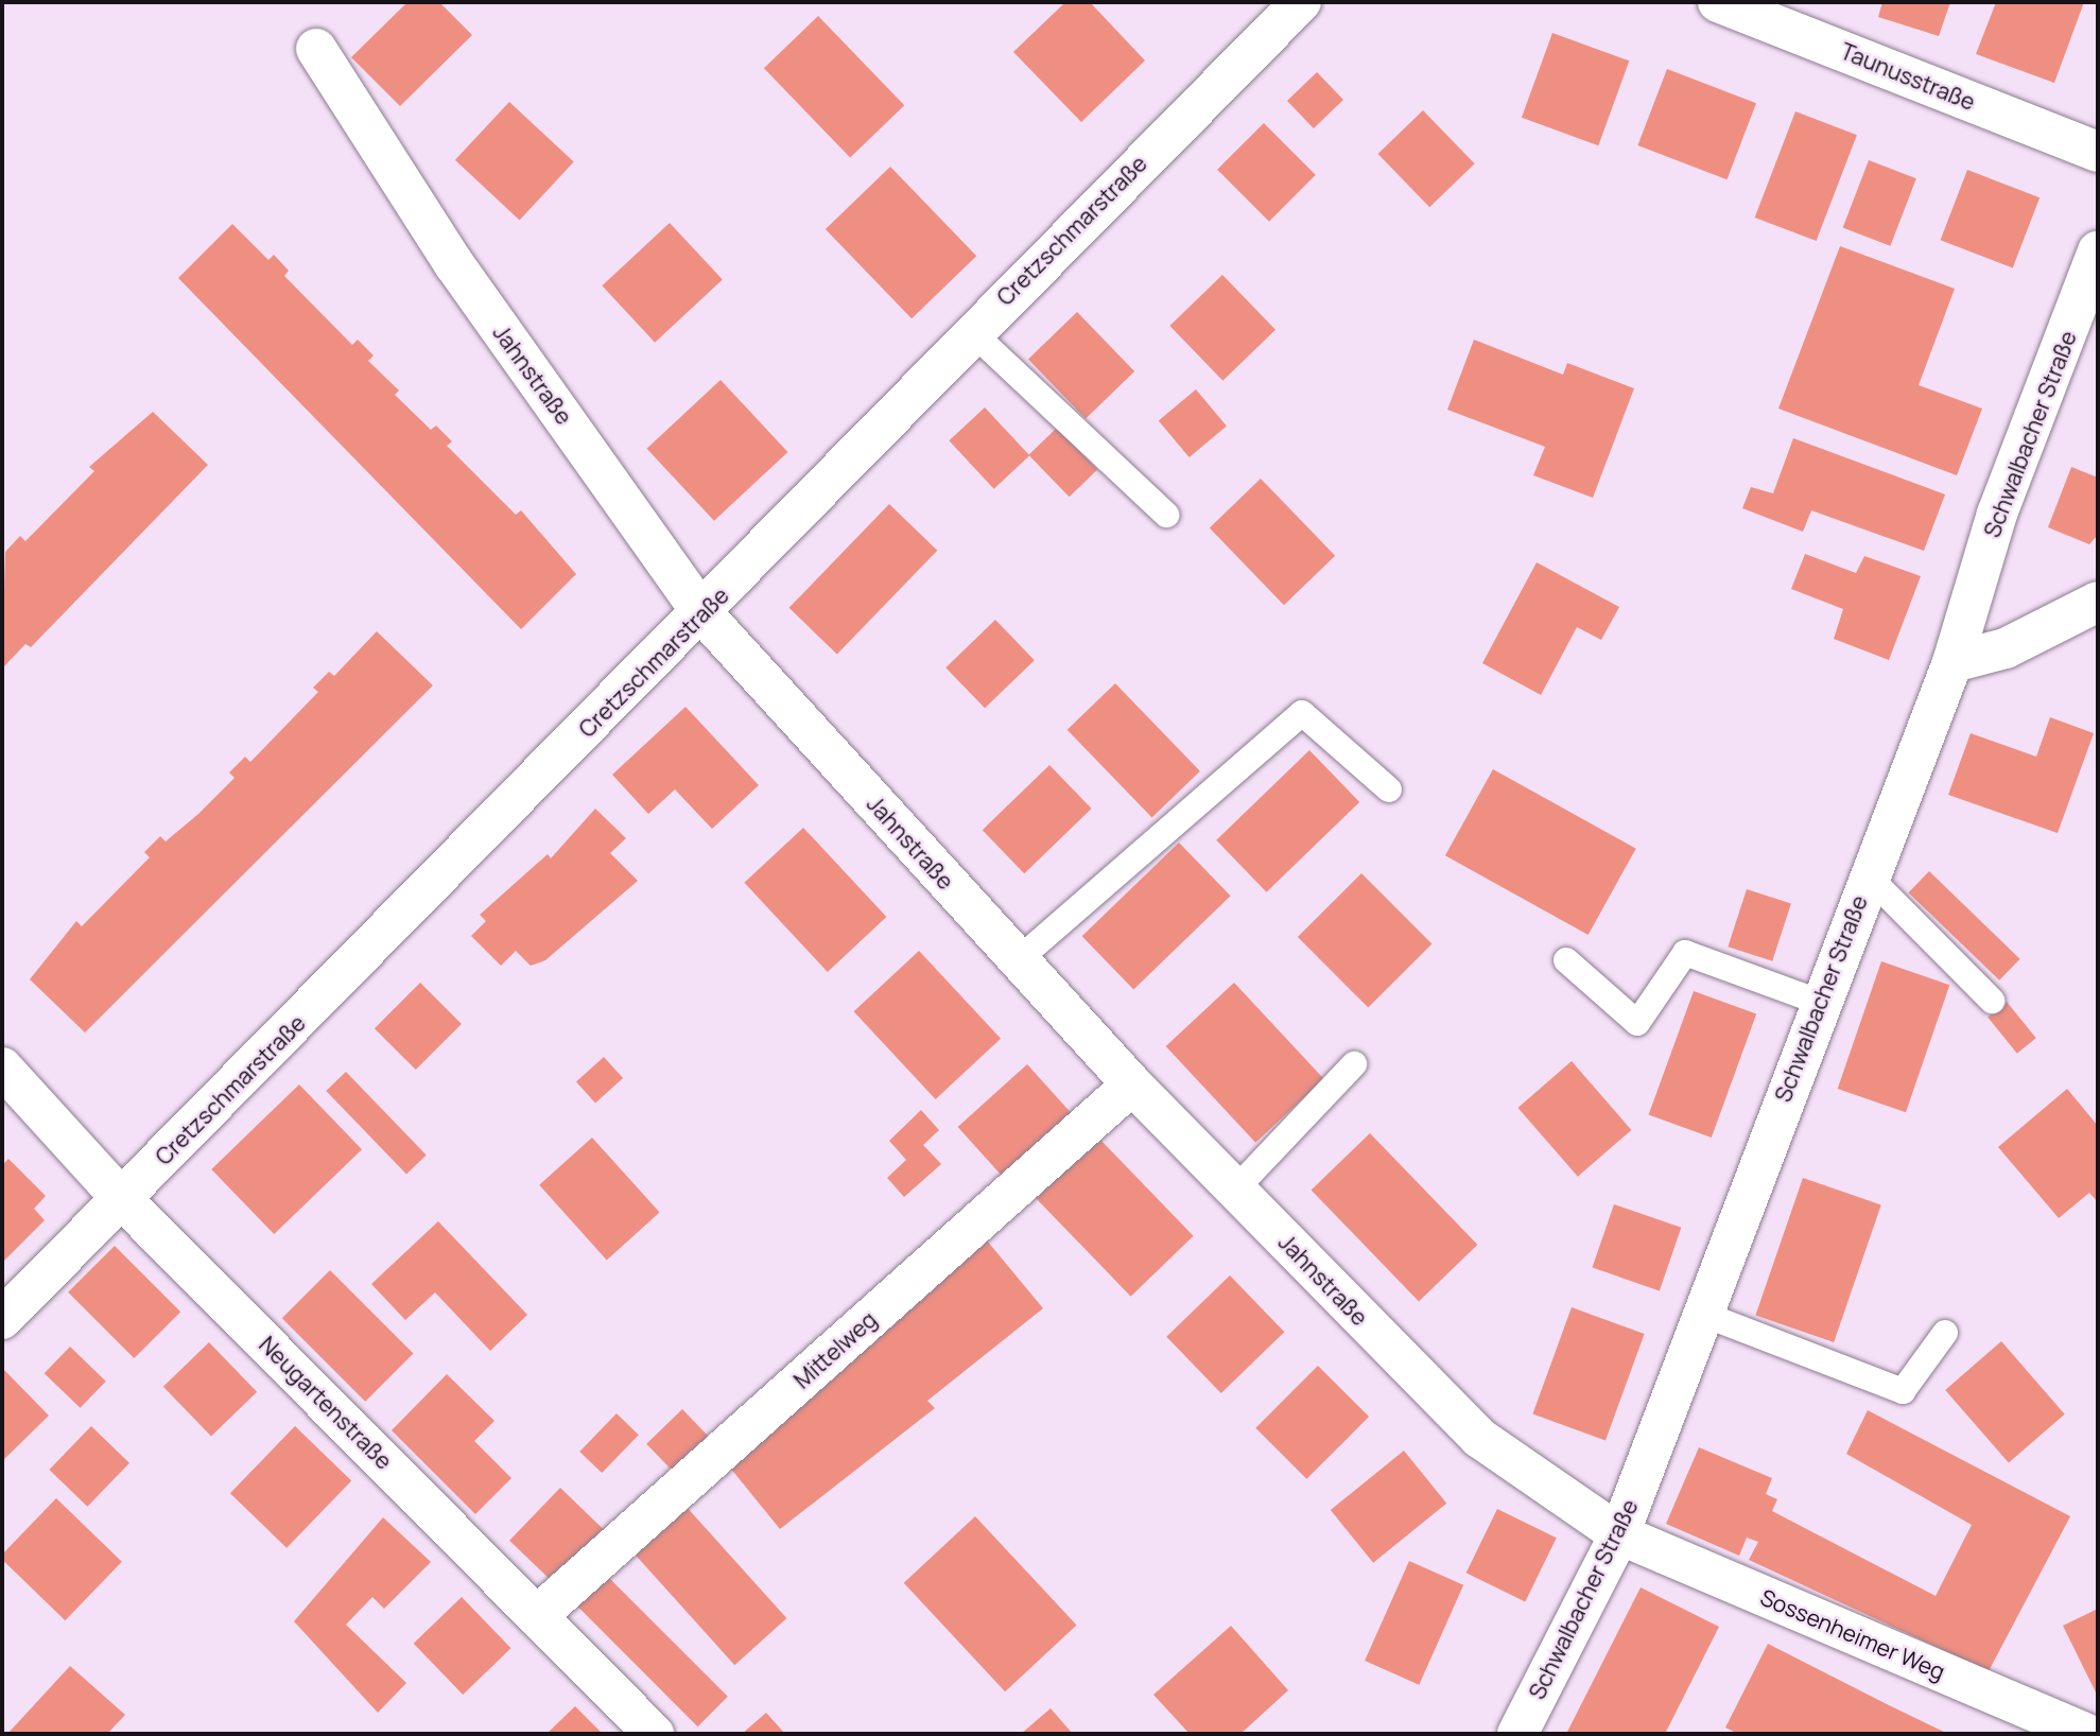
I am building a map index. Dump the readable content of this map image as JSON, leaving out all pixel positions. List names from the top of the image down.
{
  "streets": {
    "street": [
      "Taunusstraße",
      "Cretzschmarstraße",
      "Jahnstraße",
      "Schwalbacher Straße",
      "Mittelweg",
      "Neugartenstraße",
      "Sossenheimer Weg"
    ]
  },
  "crossings": [
    ["Cretzschmarstraße", "Jahnstraße"],
    ["Cretzschmarstraße", "Neugartenstraße"],
    ["Jahnstraße", "Schwalbacher Straße"],
    ["Jahnstraße", "Mittelweg"],
    ["Jahnstraße", "Sossenheimer Weg"],
    ["Schwalbacher Straße", "Sossenheimer Weg"],
    ["Mittelweg", "Neugartenstraße"]
  ]
}
